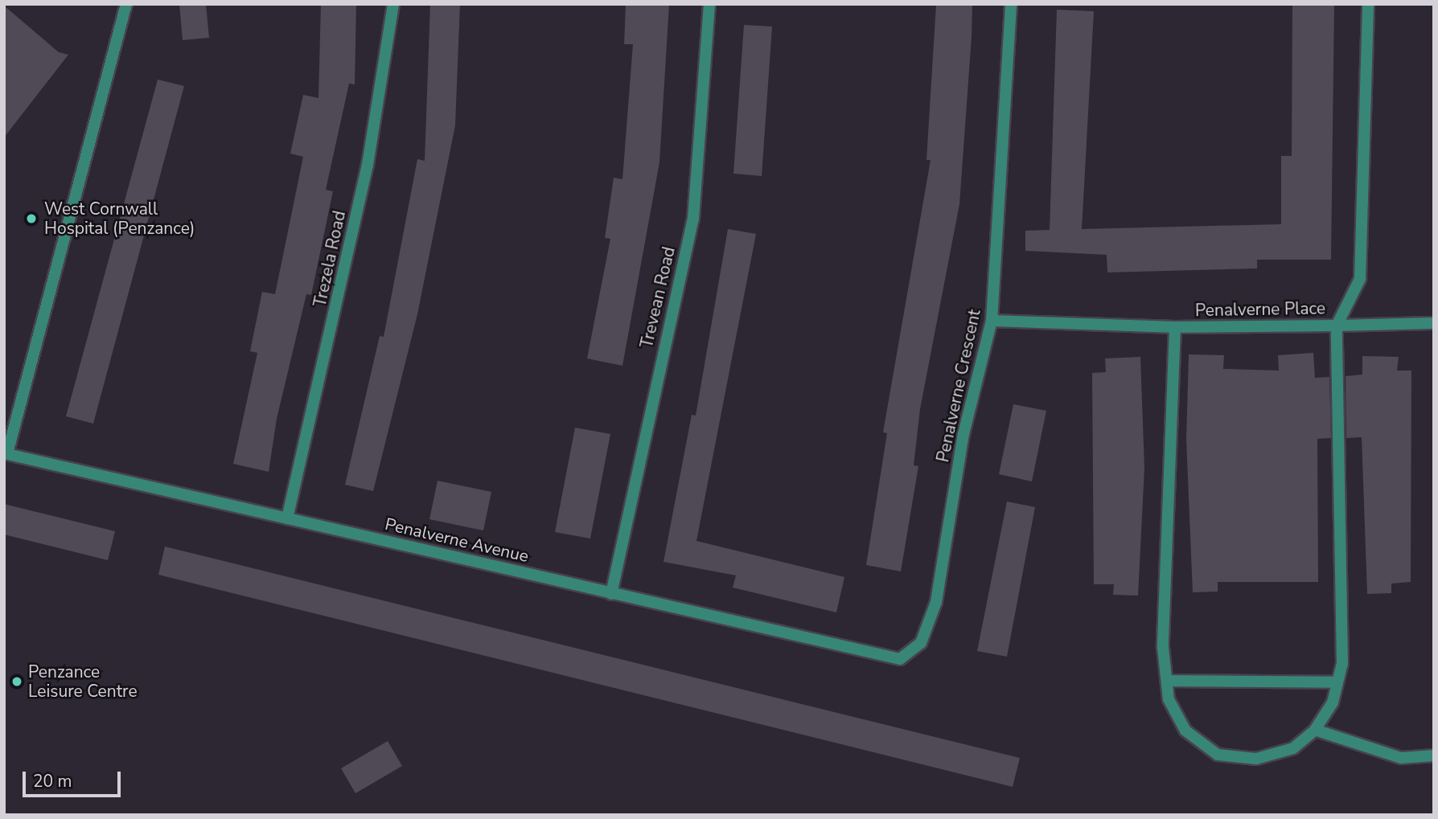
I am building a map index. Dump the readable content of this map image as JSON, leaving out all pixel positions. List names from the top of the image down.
{
  "streets": {
    "street": [
      "Trezela Road",
      "Trevean Road",
      "Penalverne Place",
      "Penalverne Crescent",
      "Penalverne Avenue"
    ]
  },
  "crossings": [
    ["Trezela Road", "Penalverne Avenue"],
    ["Trevean Road", "Penalverne Avenue"],
    ["Penalverne Place", "Penalverne Crescent"],
    ["Penalverne Crescent", "Penalverne Avenue"]
  ],
  "places": ["West Cornwall Hospital (Penzance)", "Penzance Leisure Centre"],
  "scale_bar": "20 m"
}
